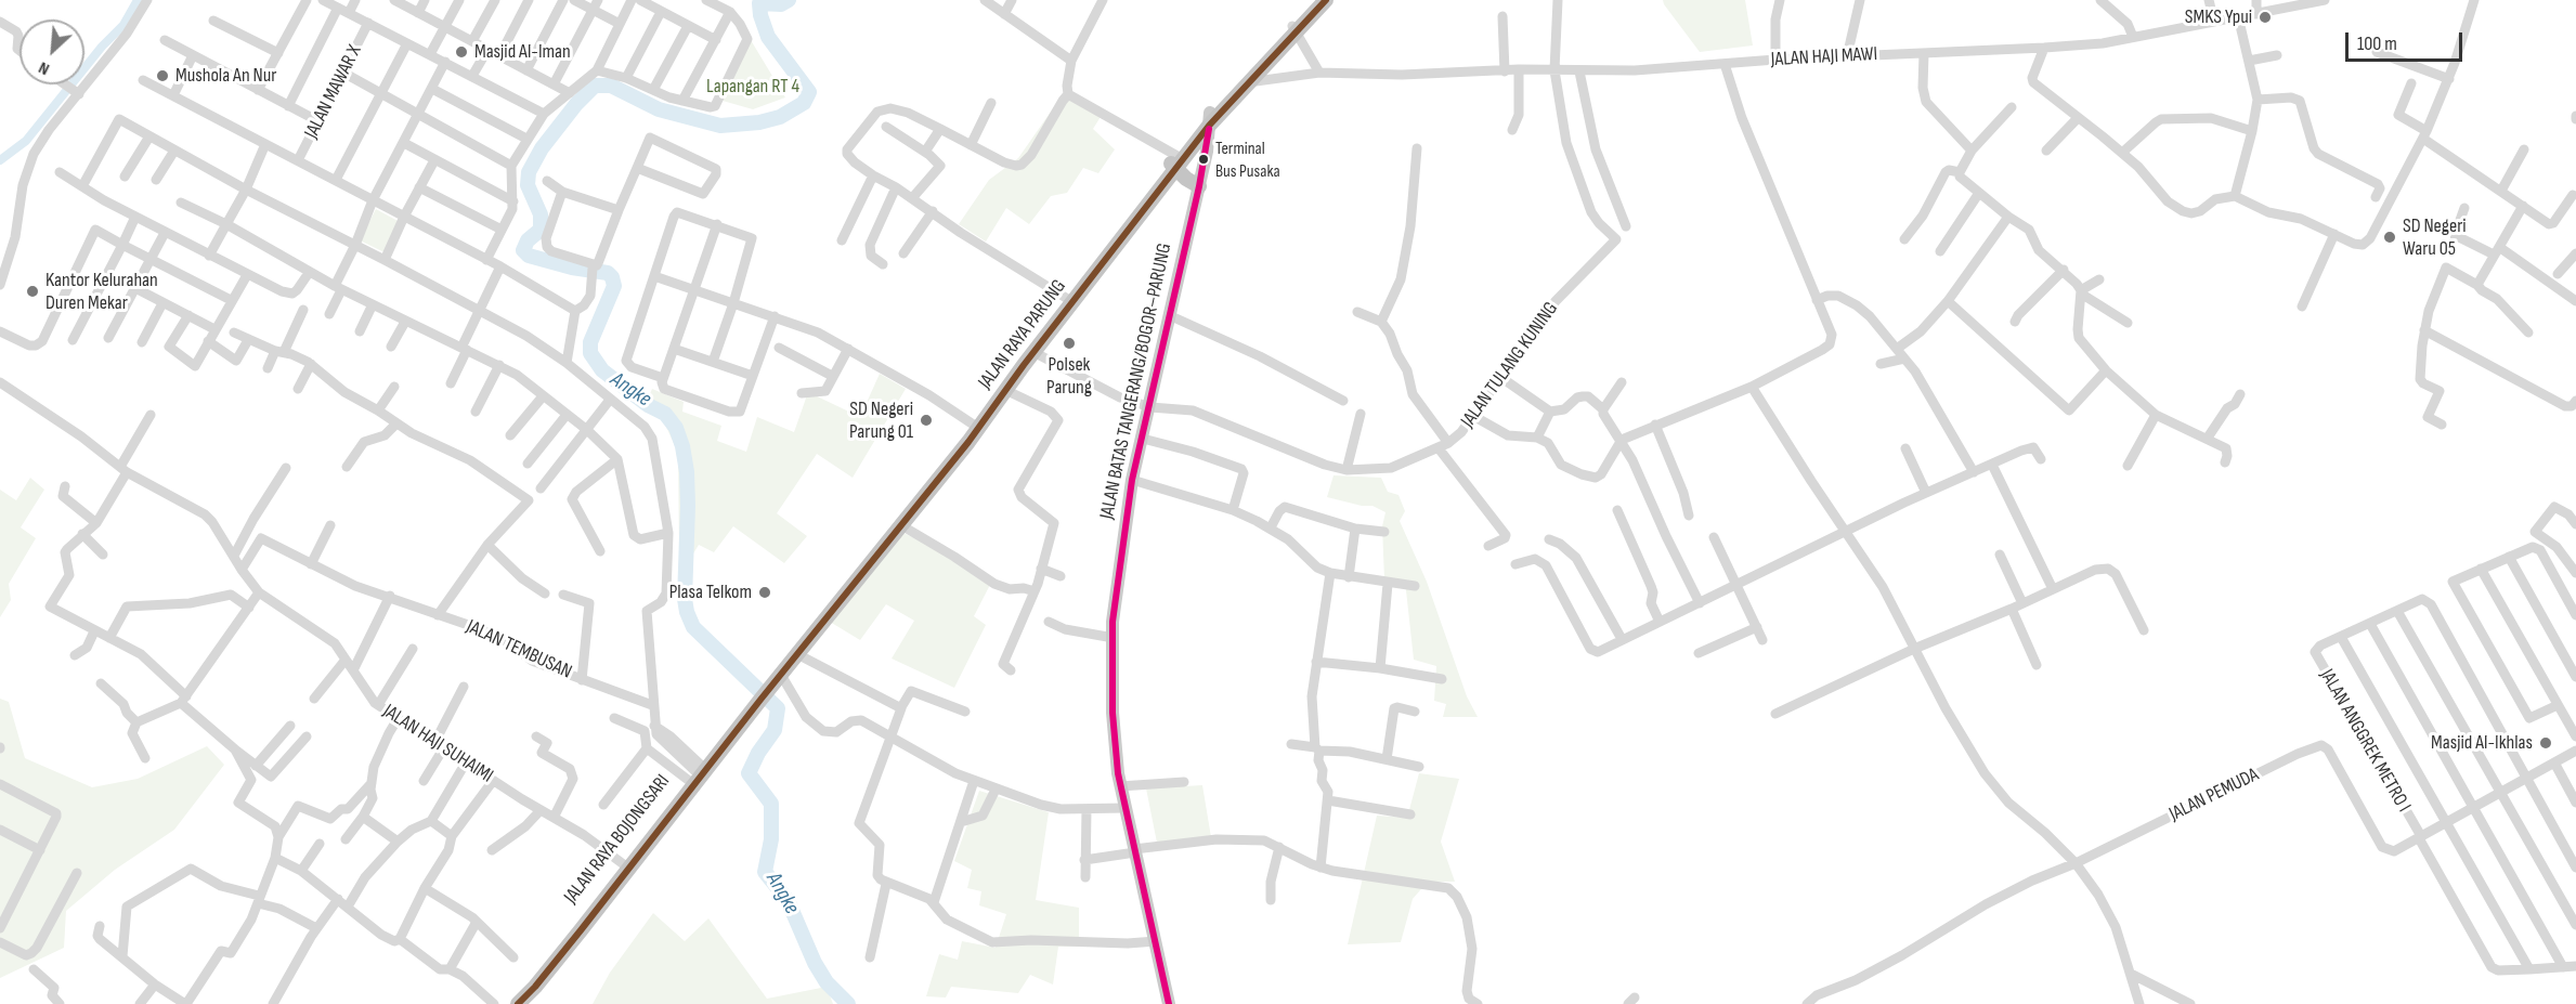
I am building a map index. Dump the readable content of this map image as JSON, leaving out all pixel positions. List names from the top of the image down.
{
  "streets": {
    "highway": ["JALAN RAYA PARUNG", "JALAN RAYA BOJONGSARI"],
    "main road": ["JALAN BATAS TANGERANG/BOGOR–PARUNG"],
    "street": [
      "JALAN HAJI MAWI",
      "JALAN MAWAR X",
      "JALAN TULANG KUNING",
      "JALAN TEMBUSAN",
      "JALAN ANGGREK METRO I",
      "JALAN HAJI SUHAIMI",
      "JALAN PEMUDA"
    ]
  },
  "crossings": [
    ["JALAN HAJI MAWI", "JALAN RAYA PARUNG"],
    ["JALAN HAJI MAWI", "JALAN TULANG KUNING"],
    ["JALAN RAYA PARUNG", "JALAN TULANG KUNING"],
    ["JALAN RAYA PARUNG", "JALAN BATAS TANGERANG/BOGOR–PARUNG"],
    ["JALAN RAYA PARUNG", "JALAN RAYA BOJONGSARI"],
    ["JALAN TULANG KUNING", "JALAN BATAS TANGERANG/BOGOR–PARUNG"],
    ["JALAN TEMBUSAN", "JALAN HAJI SUHAIMI"],
    ["JALAN ANGGREK METRO I", "JALAN PEMUDA"],
    ["JALAN HAJI SUHAIMI", "JALAN RAYA BOJONGSARI"]
  ],
  "water": ["Angke"],
  "parks": ["Lapangan RT 4"],
  "places": [
    "SMKS Ypui",
    "Masjid Al-Iman",
    "Mushola An Nur",
    "Terminal Bus Pusaka",
    "SD Negeri Waru 05",
    "Kantor Kelurahan Duren Mekar",
    "Polsek Parung",
    "SD Negeri Parung 01",
    "Plasa Telkom",
    "Masjid Al-Ikhlas"
  ],
  "scale_bar": "100 m",
  "north": "bottom left"
}
